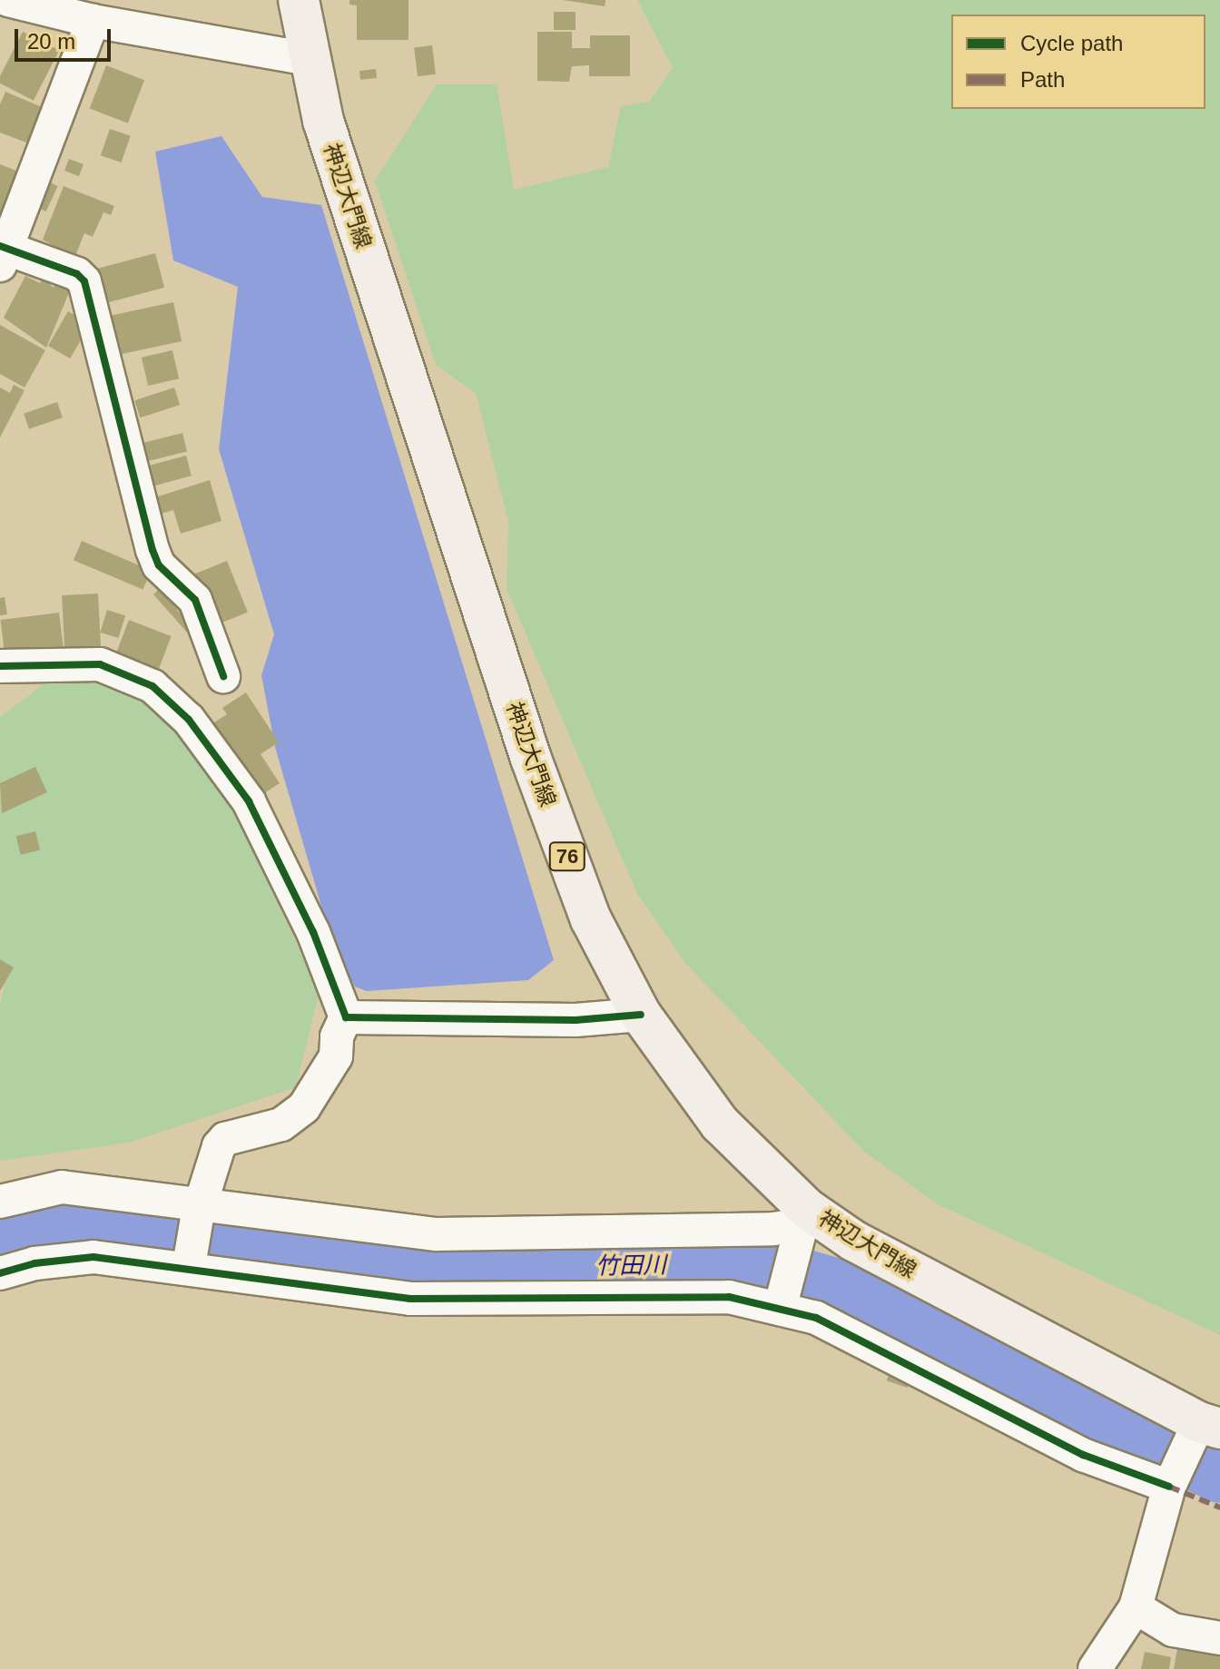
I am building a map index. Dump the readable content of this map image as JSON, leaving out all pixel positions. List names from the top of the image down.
{
  "streets": {
    "main road": ["神辺大門線", "76"]
  },
  "water": ["竹田川"],
  "legend": ["Cycle path", "Path"],
  "scale_bar": "20 m"
}
